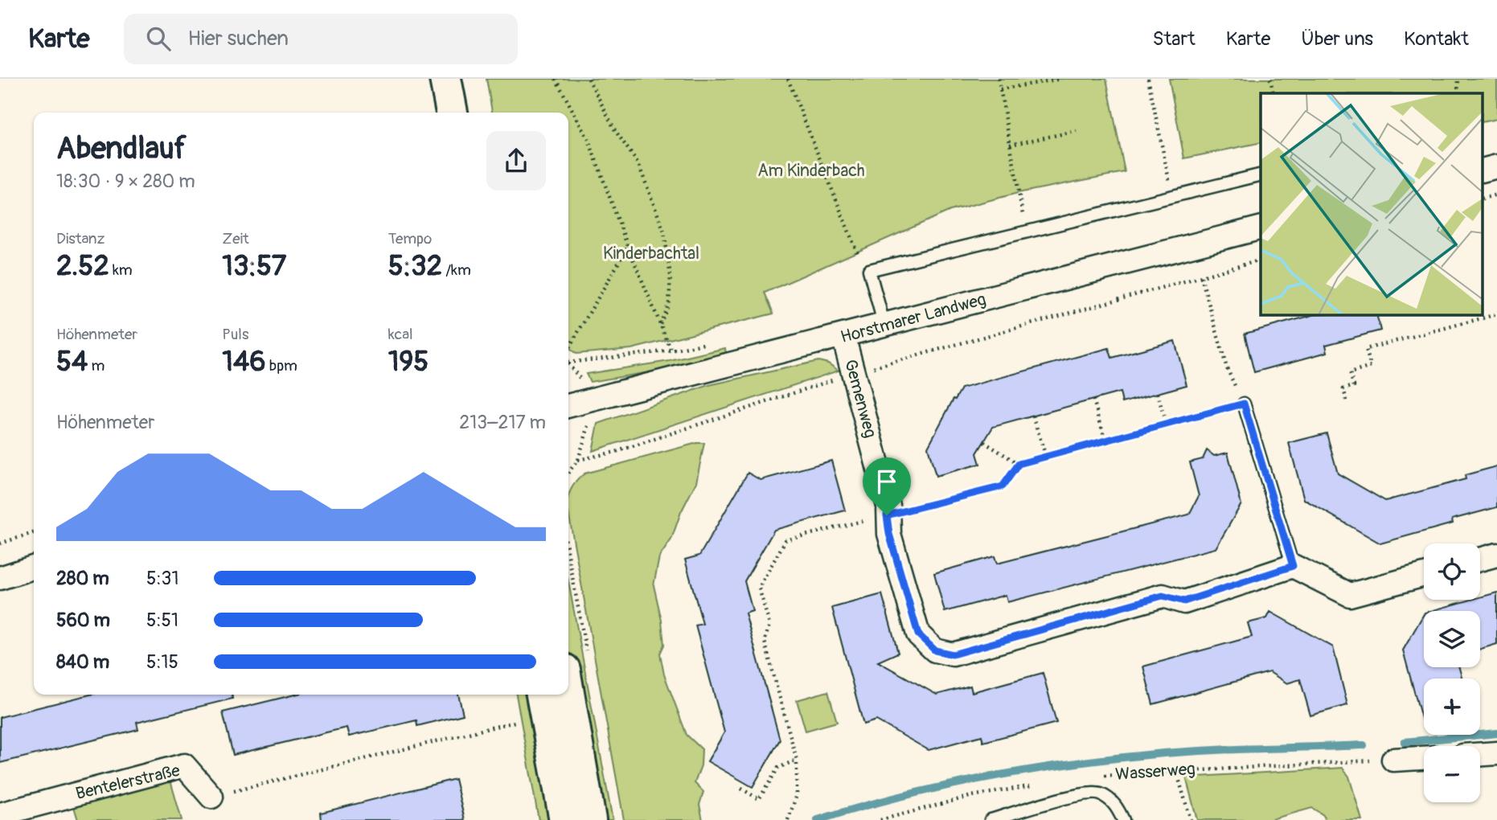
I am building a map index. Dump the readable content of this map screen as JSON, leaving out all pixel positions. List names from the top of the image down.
{
  "streets": {
    "street": ["Horstmarer Landweg", "Gemenweg", "Bentelerstraße"],
    "path": ["Wasserweg"]
  },
  "crossings": [
    ["Horstmarer Landweg", "Gemenweg"]
  ],
  "parks": ["Am Kinderbach", "Kinderbachtal"],
  "page": {
    "header": "Karte",
    "search": "Hier suchen",
    "nav": [
      "Start",
      "Karte",
      "Über uns",
      "Kontakt"
    ],
    "heading": ["Abendlauf", "18:30 · 9 × 280 m"],
    "stats": [
      ["Distanz", "2.52 km"],
      ["Zeit", "13:57"],
      ["Tempo", "5:32 /km"],
      ["Höhenmeter", "54 m"],
      ["Puls", "146 bpm"],
      ["kcal", "195"]
    ],
    "chart": ["Höhenmeter", "213–217 m"],
    "map_buttons": ["+", "−"],
    "list": [
      {
        "name": "280 m",
        "note": "5:31"
      },
      {
        "name": "560 m",
        "note": "5:51"
      },
      {
        "name": "840 m",
        "note": "5:15"
      }
    ]
  }
}
